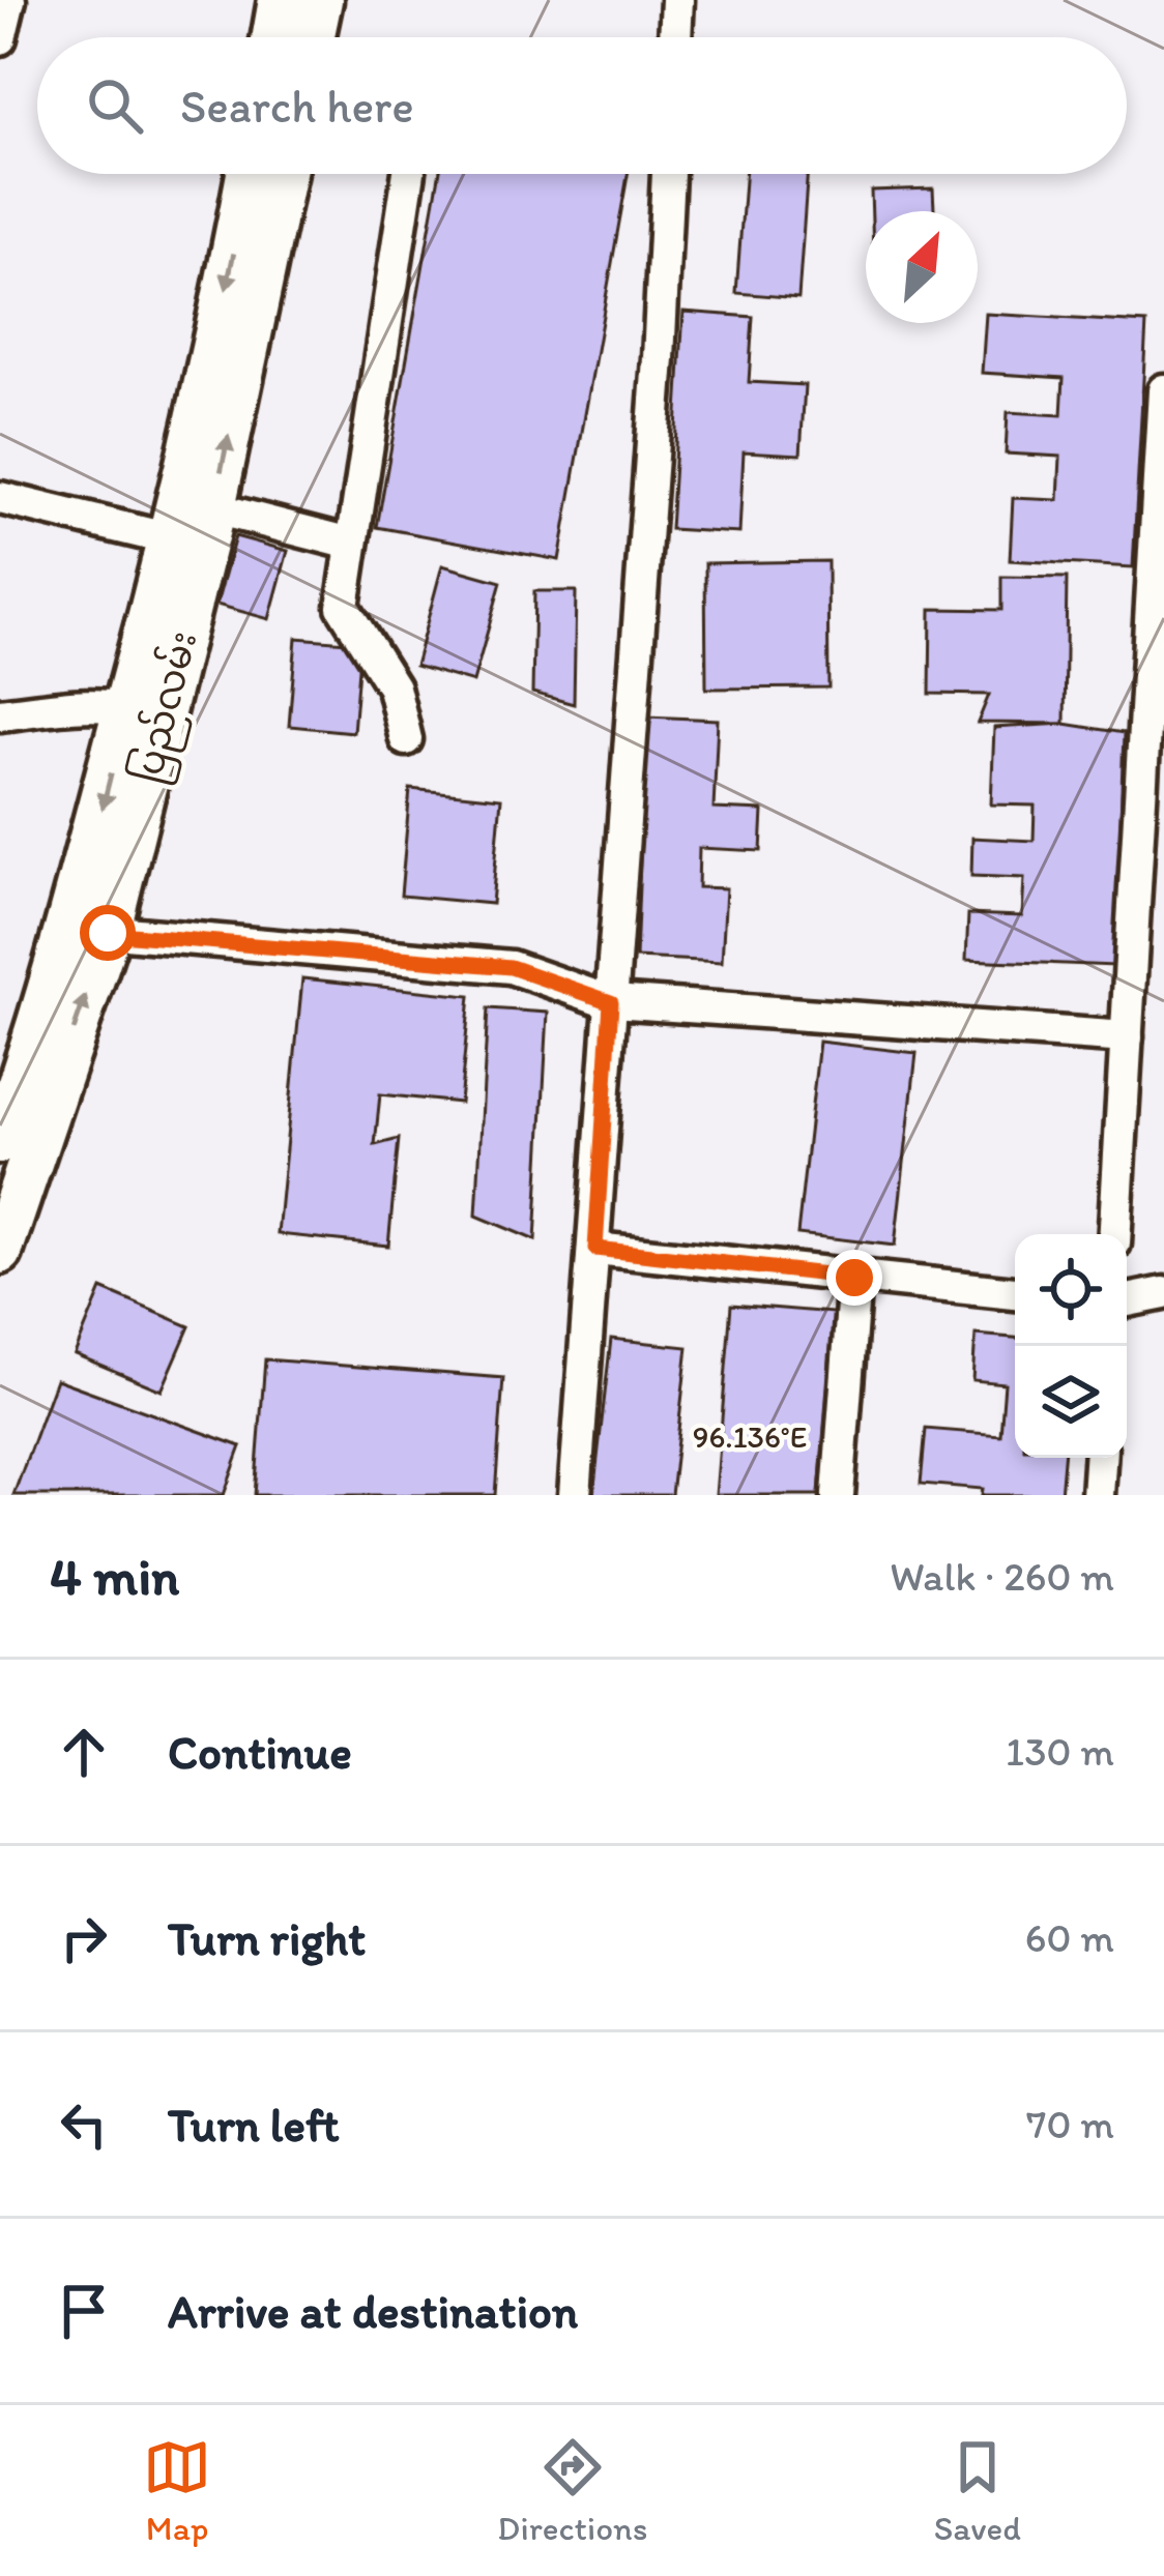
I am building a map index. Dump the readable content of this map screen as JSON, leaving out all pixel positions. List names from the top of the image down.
{
  "streets": {
    "highway": ["ပြည်လမ်း"]
  },
  "north": "top right",
  "page": {
    "search": "Search here",
    "heading": ["4 min", "Walk · 260 m"],
    "list": [
      ["Continue", "130 m"],
      ["Turn right", "60 m"],
      ["Turn left", "70 m"],
      "Arrive at destination"
    ],
    "nav": ["Map", "Directions", "Saved"]
  },
  "coordinates": ["96.136°E"]
}
